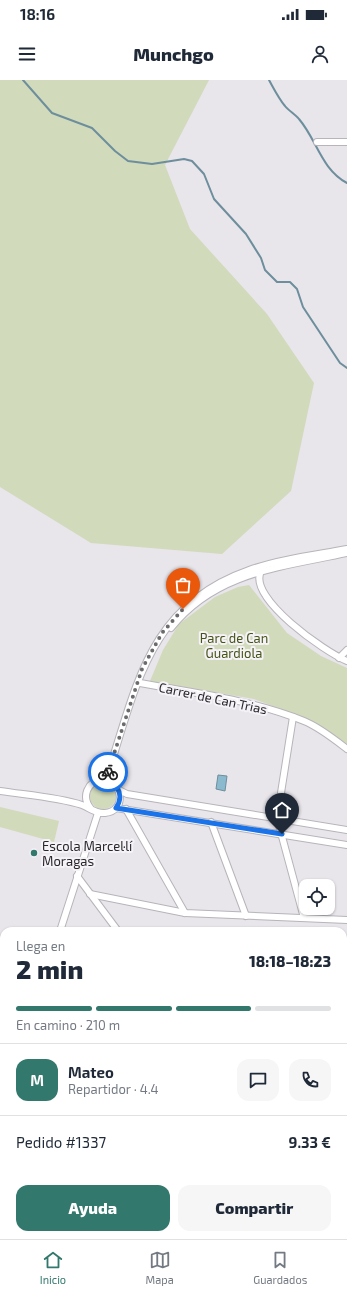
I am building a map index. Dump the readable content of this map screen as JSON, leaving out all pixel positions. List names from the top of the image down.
{
  "streets": {
    "street": ["Carrer de Can Trias"]
  },
  "parks": ["Parc de Can Guardiola"],
  "places": ["Escola Marcel·lí Moragas"],
  "page": {
    "status": "18:16",
    "header": "Munchgo",
    "heading": ["2 min", "Llega en", "18:18–18:23"],
    "panel": [
      "Mateo",
      "Repartidor · 4.4",
      "Pedido #1337",
      "9.33 €"
    ],
    "bar": "En camino · 210 m",
    "round": "M",
    "buttons": ["Ayuda", "Compartir"],
    "tabs": ["Inicio", "Mapa", "Guardados"]
  }
}
